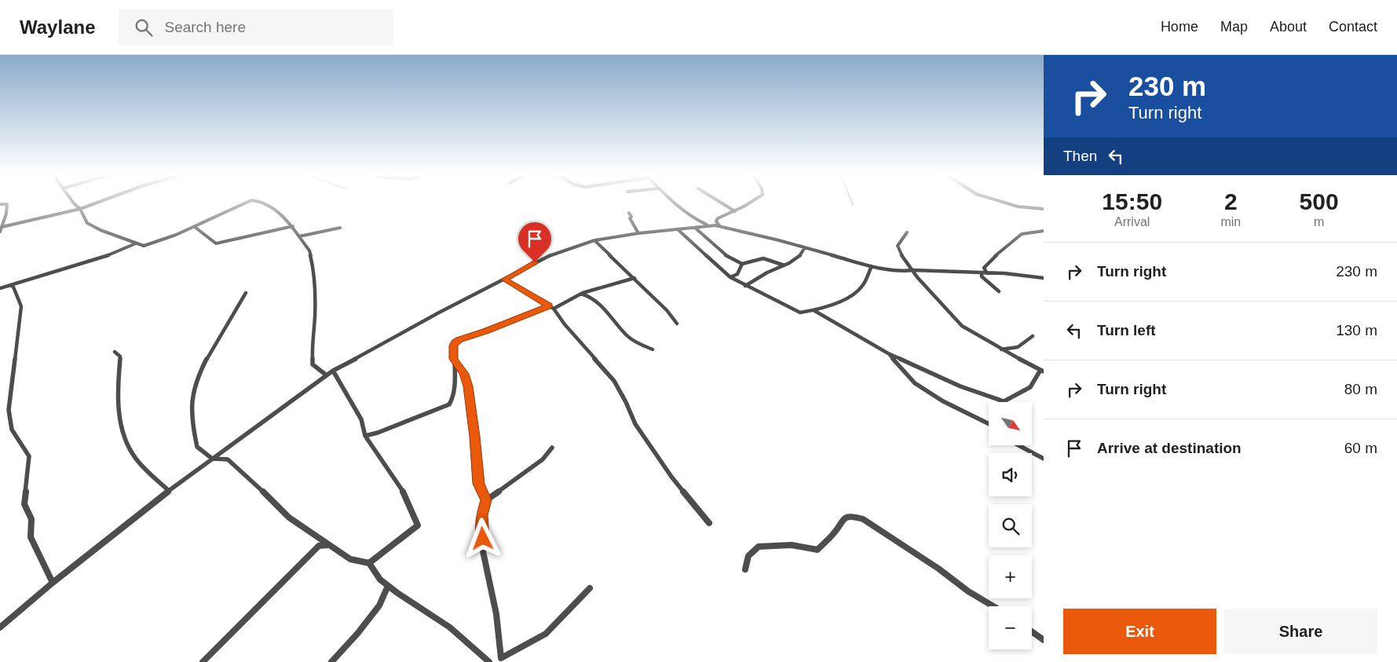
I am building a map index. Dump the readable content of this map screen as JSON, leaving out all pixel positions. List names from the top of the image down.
{
  "north": "bottom right",
  "page": {
    "header": "Waylane",
    "search": "Search here",
    "nav": [
      "Home",
      "Map",
      "About",
      "Contact"
    ],
    "turn": ["230 m", "Turn right"],
    "then": "Then",
    "eta": [
      "15:50",
      "Arrival",
      "2",
      "min",
      "500",
      "m"
    ],
    "list": [
      {
        "name": "Turn right",
        "value": "230 m"
      },
      {
        "name": "Turn left",
        "value": "130 m"
      },
      {
        "name": "Turn right",
        "value": "80 m"
      },
      {
        "name": "Arrive at destination",
        "value": "60 m"
      }
    ],
    "map_buttons": ["+", "−"],
    "buttons": ["Exit", "Share"]
  }
}
